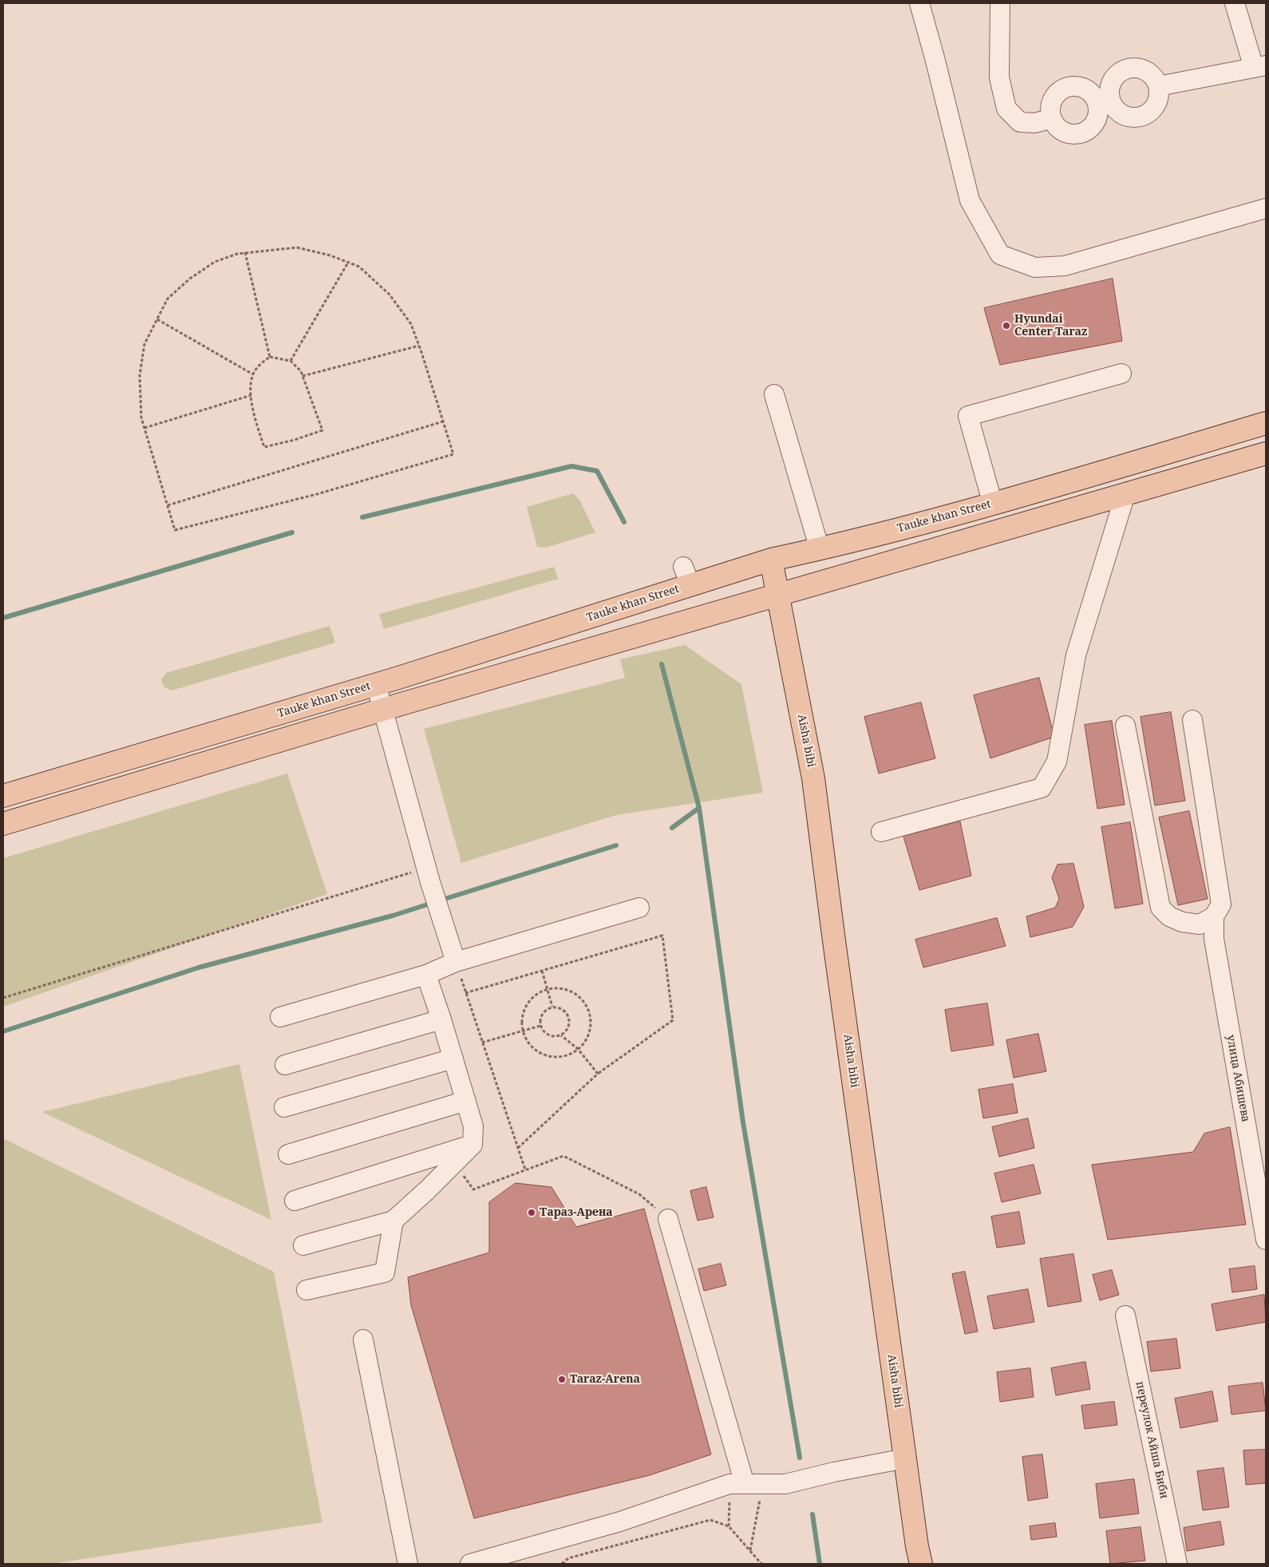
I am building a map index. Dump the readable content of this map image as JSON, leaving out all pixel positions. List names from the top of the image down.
{
  "streets": {
    "main road": ["Tauke khan Street", "Aisha bibi"],
    "street": ["улица Абишева", "переулок Айша Биби"]
  },
  "crossings": [
    ["Tauke khan Street", "Aisha bibi"]
  ],
  "places": ["Hyundai Center Taraz", "Тараз-Арена", "Taraz-Arena"]
}
